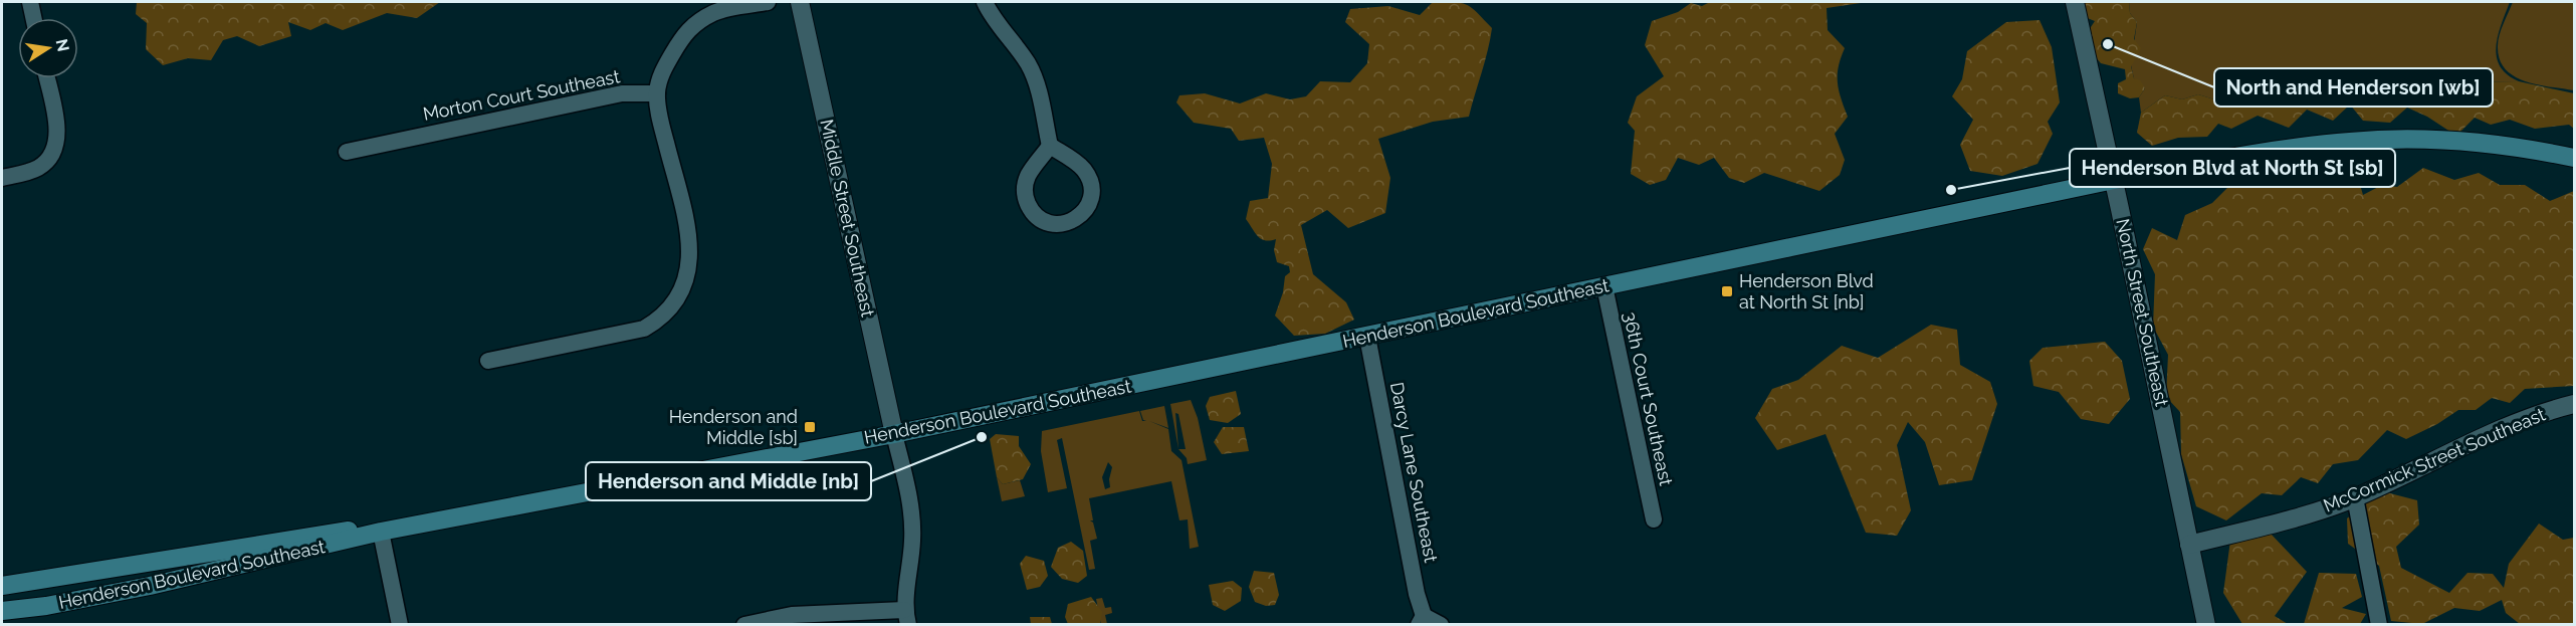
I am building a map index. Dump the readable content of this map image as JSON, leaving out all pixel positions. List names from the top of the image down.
{
  "streets": {
    "main road": ["Henderson Boulevard Southeast"],
    "street": [
      "Morton Court Southeast",
      "Middle Street Southeast",
      "North Street Southeast",
      "36th Court Southeast",
      "McCormick Street Southeast",
      "Darcy Lane Southeast"
    ]
  },
  "crossings": [
    ["Middle Street Southeast", "Henderson Boulevard Southeast"],
    ["North Street Southeast", "Henderson Boulevard Southeast"],
    ["North Street Southeast", "McCormick Street Southeast"],
    ["Henderson Boulevard Southeast", "36th Court Southeast"],
    ["Henderson Boulevard Southeast", "Darcy Lane Southeast"]
  ],
  "places": {
    "other": ["North and Henderson [wb]", "Henderson Blvd at North St [sb]", "Henderson and Middle [nb]"],
    "transit": ["Henderson Blvd at North St [nb]", "Henderson and Middle [sb]"]
  },
  "north": "right"
}
